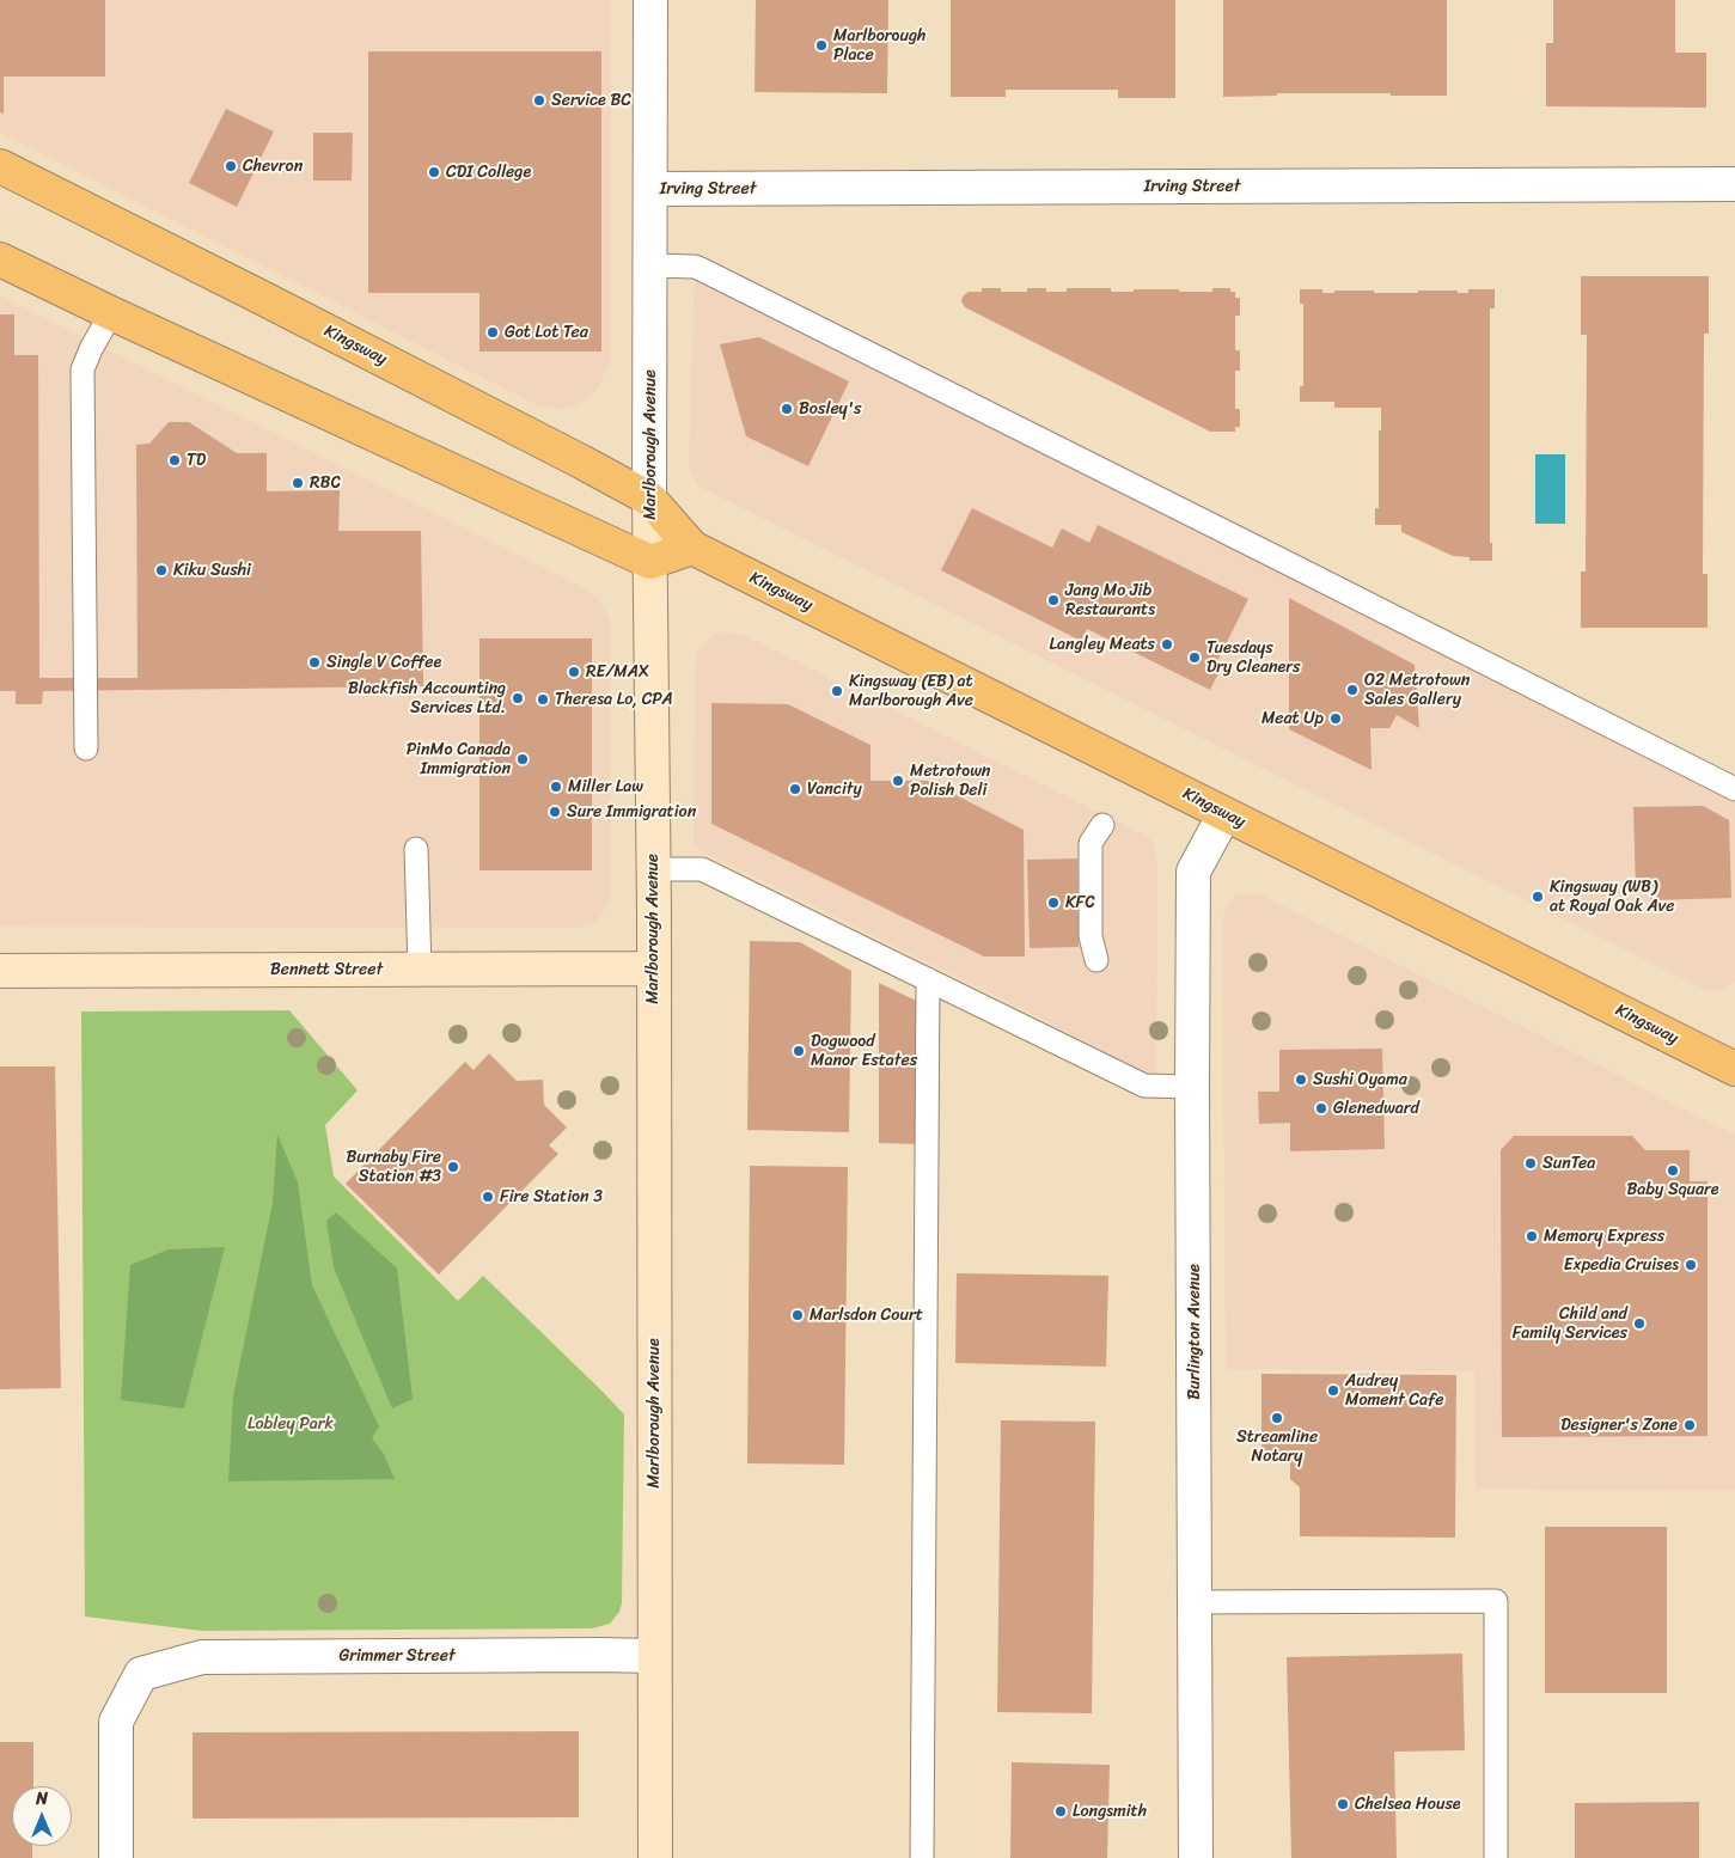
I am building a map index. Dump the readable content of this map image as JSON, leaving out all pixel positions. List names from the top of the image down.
{
  "streets": {
    "main road": ["Kingsway"],
    "street": [
      "Irving Street",
      "Marlborough Avenue",
      "Bennett Street",
      "Burlington Avenue",
      "Grimmer Street"
    ]
  },
  "crossings": [
    ["Irving Street", "Marlborough Avenue"],
    ["Kingsway", "Marlborough Avenue"],
    ["Kingsway", "Burlington Avenue"],
    ["Marlborough Avenue", "Bennett Street"],
    ["Marlborough Avenue", "Grimmer Street"]
  ],
  "parks": ["Lobley Park"],
  "places": [
    "Marlborough Place",
    "Service BC",
    "Chevron",
    "CDI College",
    "Got Lot Tea",
    "Bosley's",
    "TD",
    "RBC",
    "Kiku Sushi",
    "Jang Mo Jib Restaurants",
    "Langley Meats",
    "Tuesdays Dry Cleaners",
    "Single V Coffee",
    "RE/MAX",
    "O2 Metrotown Sales Gallery",
    "Kingsway (EB) at Marlborough Ave",
    "Blackfish Accounting Services Ltd.",
    "Theresa Lo, CPA",
    "Meat Up",
    "PinMo Canada Immigration",
    "Metrotown Polish Deli",
    "Miller Law",
    "Vancity",
    "Sure Immigration",
    "Kingsway (WB) at Royal Oak Ave",
    "KFC",
    "Dogwood Manor Estates",
    "Sushi Oyama",
    "Glenedward",
    "SunTea",
    "Burnaby Fire Station #3",
    "Baby Square",
    "Fire Station 3",
    "Memory Express",
    "Expedia Cruises",
    "Marlsdon Court",
    "Child and Family Services",
    "Audrey Moment Cafe",
    "Streamline Notary",
    "Designer's Zone",
    "Chelsea House",
    "Longsmith"
  ],
  "north": "top"
}
